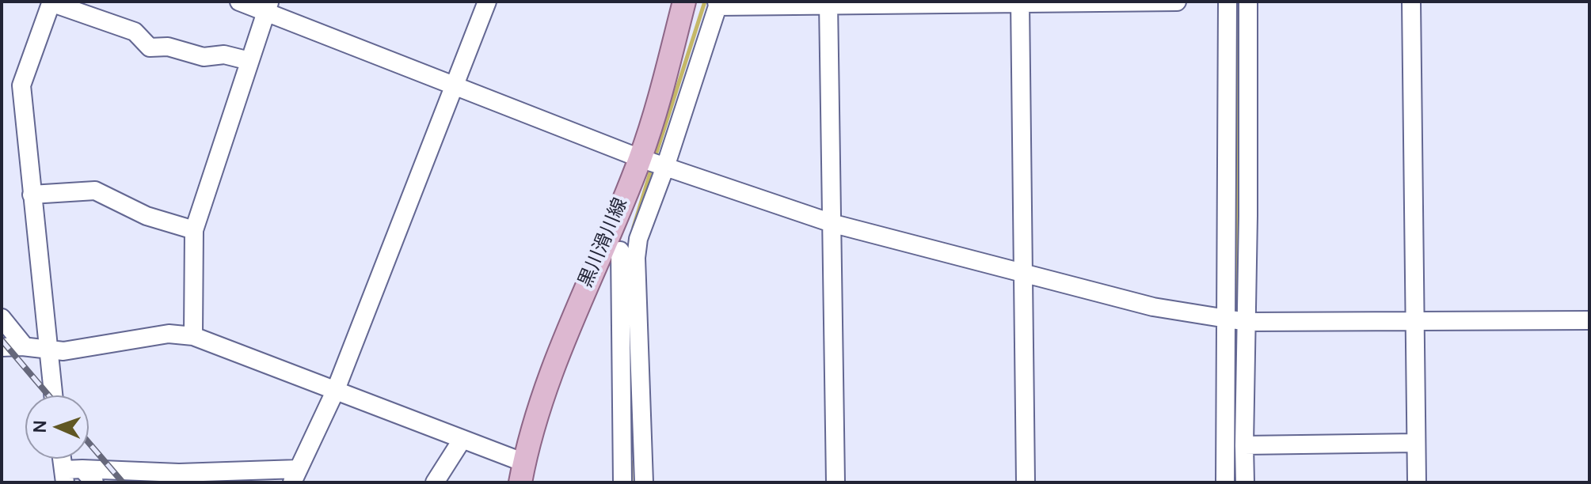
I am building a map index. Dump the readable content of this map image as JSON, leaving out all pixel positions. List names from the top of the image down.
{
  "streets": {
    "main road": ["黒川滑川線"]
  },
  "north": "left"
}
